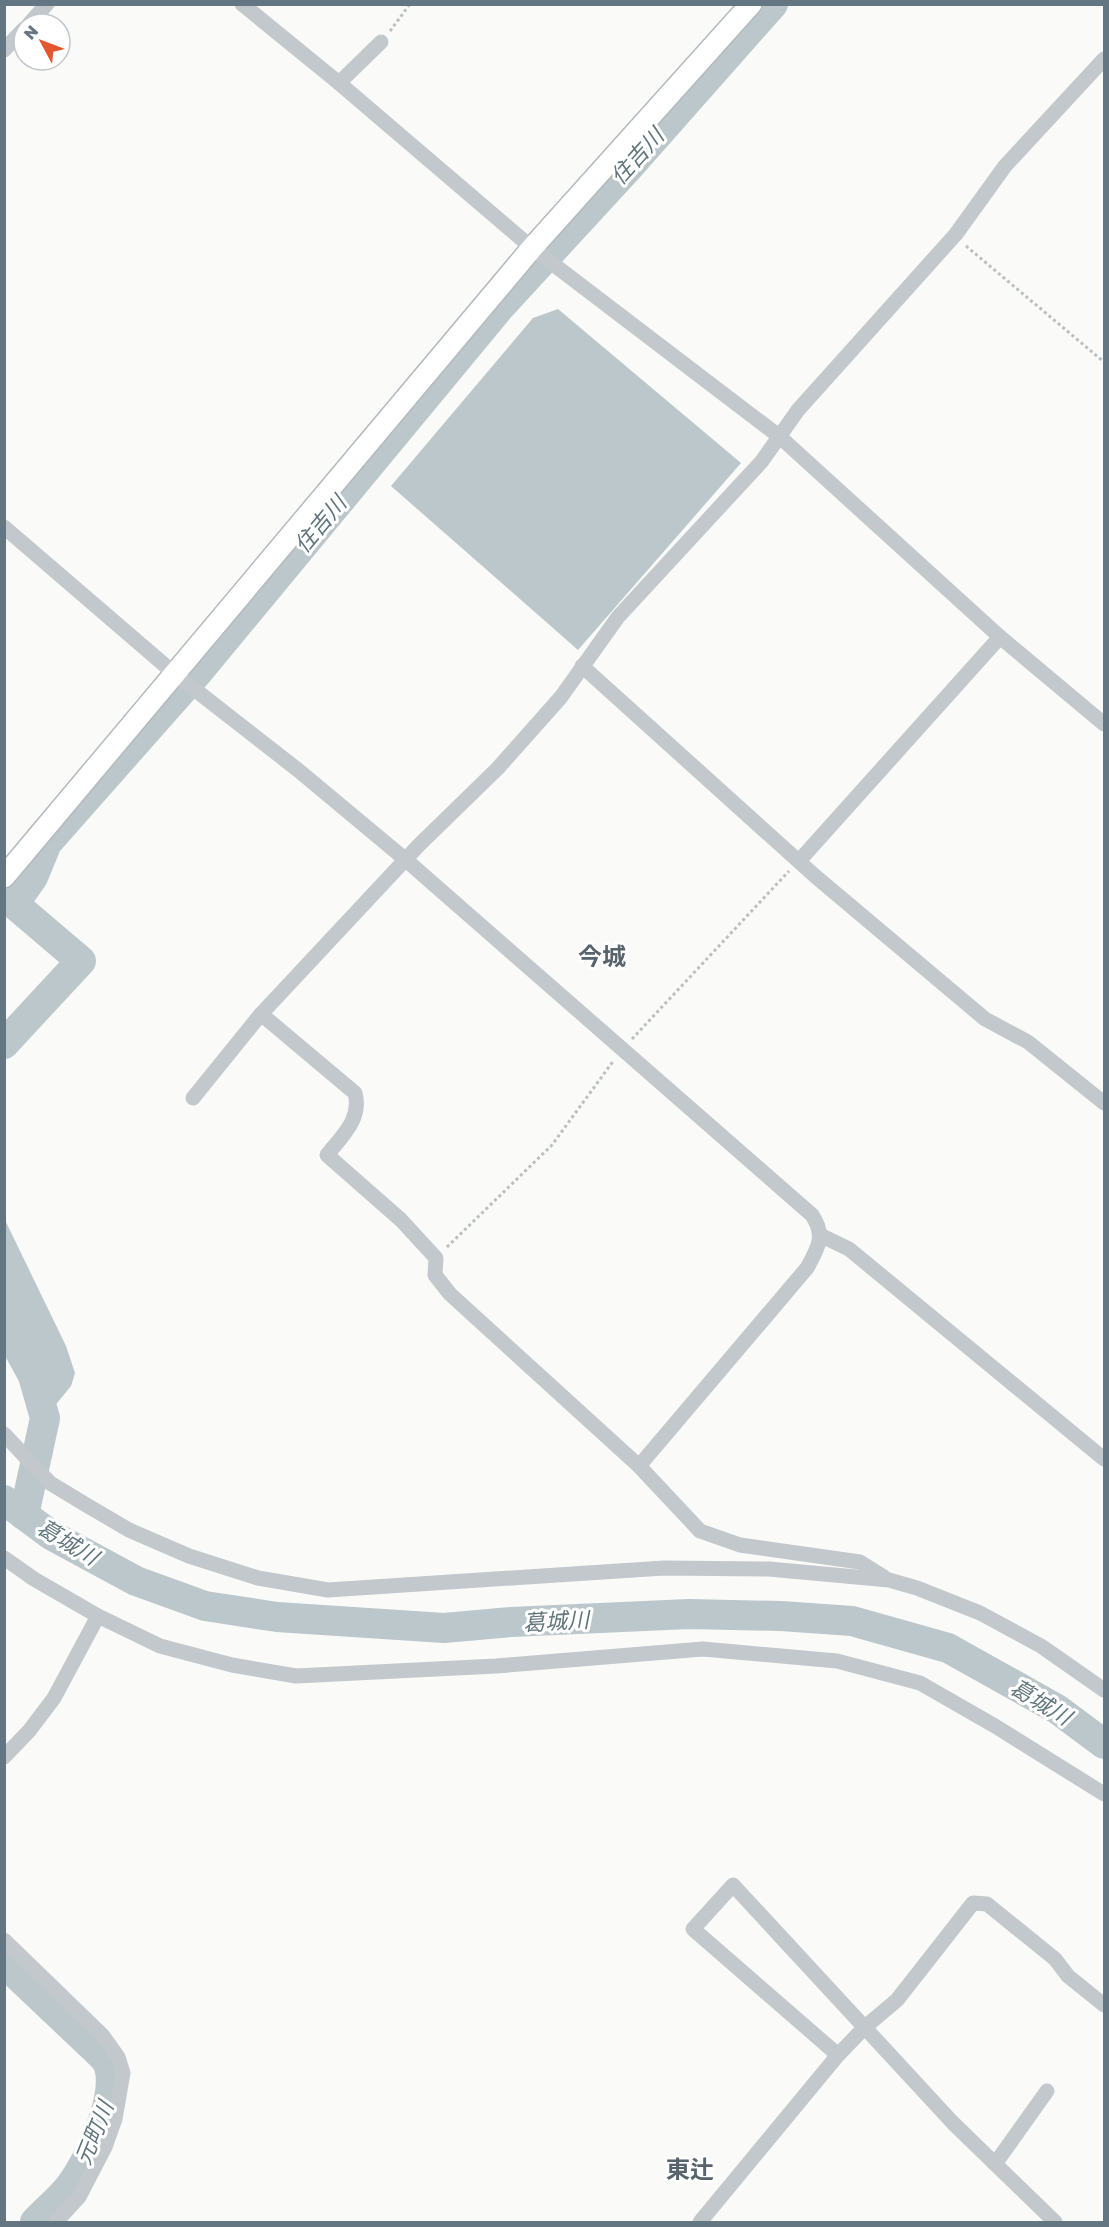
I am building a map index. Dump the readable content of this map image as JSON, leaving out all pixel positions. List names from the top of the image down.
{
  "districts": ["今城", "東辻"],
  "water": ["住吉川", "葛城川", "元町川"],
  "north": "top left"
}
